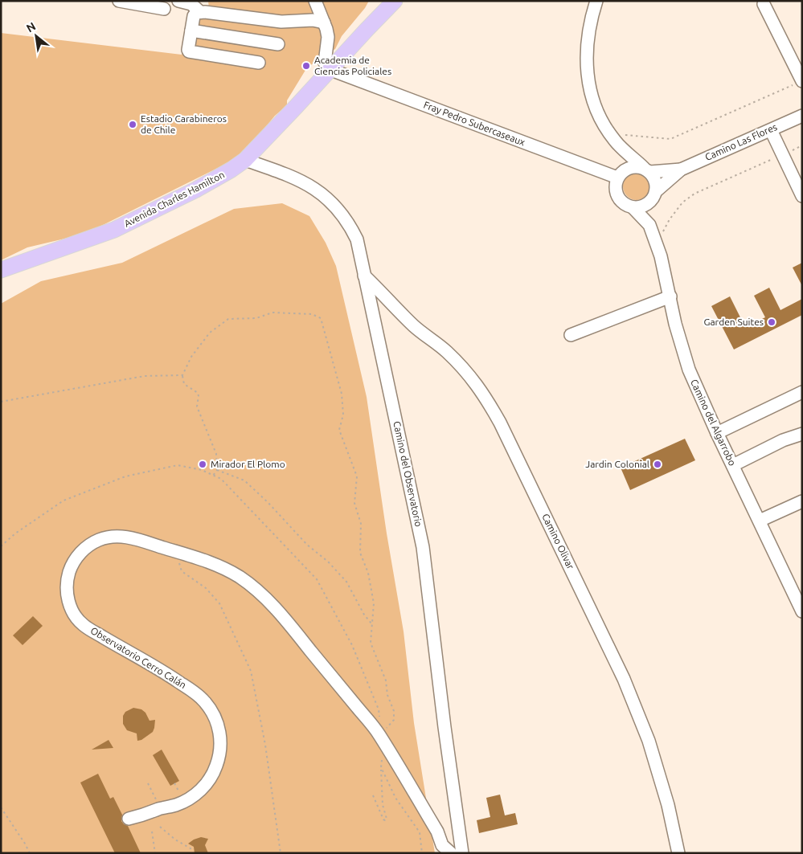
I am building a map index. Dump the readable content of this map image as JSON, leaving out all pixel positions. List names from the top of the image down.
{
  "streets": {
    "main road": ["Avenida Charles Hamilton"],
    "street": [
      "Fray Pedro Subercaseaux",
      "Camino Las Flores",
      "Camino del Algarrobo",
      "Camino del Observatorio",
      "Camino Olivar",
      "Observatorio Cerro Calán"
    ]
  },
  "crossings": [
    ["Fray Pedro Subercaseaux", "Camino Las Flores"],
    ["Fray Pedro Subercaseaux", "Avenida Charles Hamilton"],
    ["Fray Pedro Subercaseaux", "Camino del Algarrobo"],
    ["Camino Las Flores", "Camino del Algarrobo"],
    ["Avenida Charles Hamilton", "Camino del Observatorio"],
    ["Camino del Observatorio", "Camino Olivar"]
  ],
  "places": [
    "Academia de Ciencias Policiales",
    "Estadio Carabineros de Chile",
    "Garden Suites",
    "Mirador El Plomo",
    "Jardin Colonial"
  ],
  "north": "top left"
}
